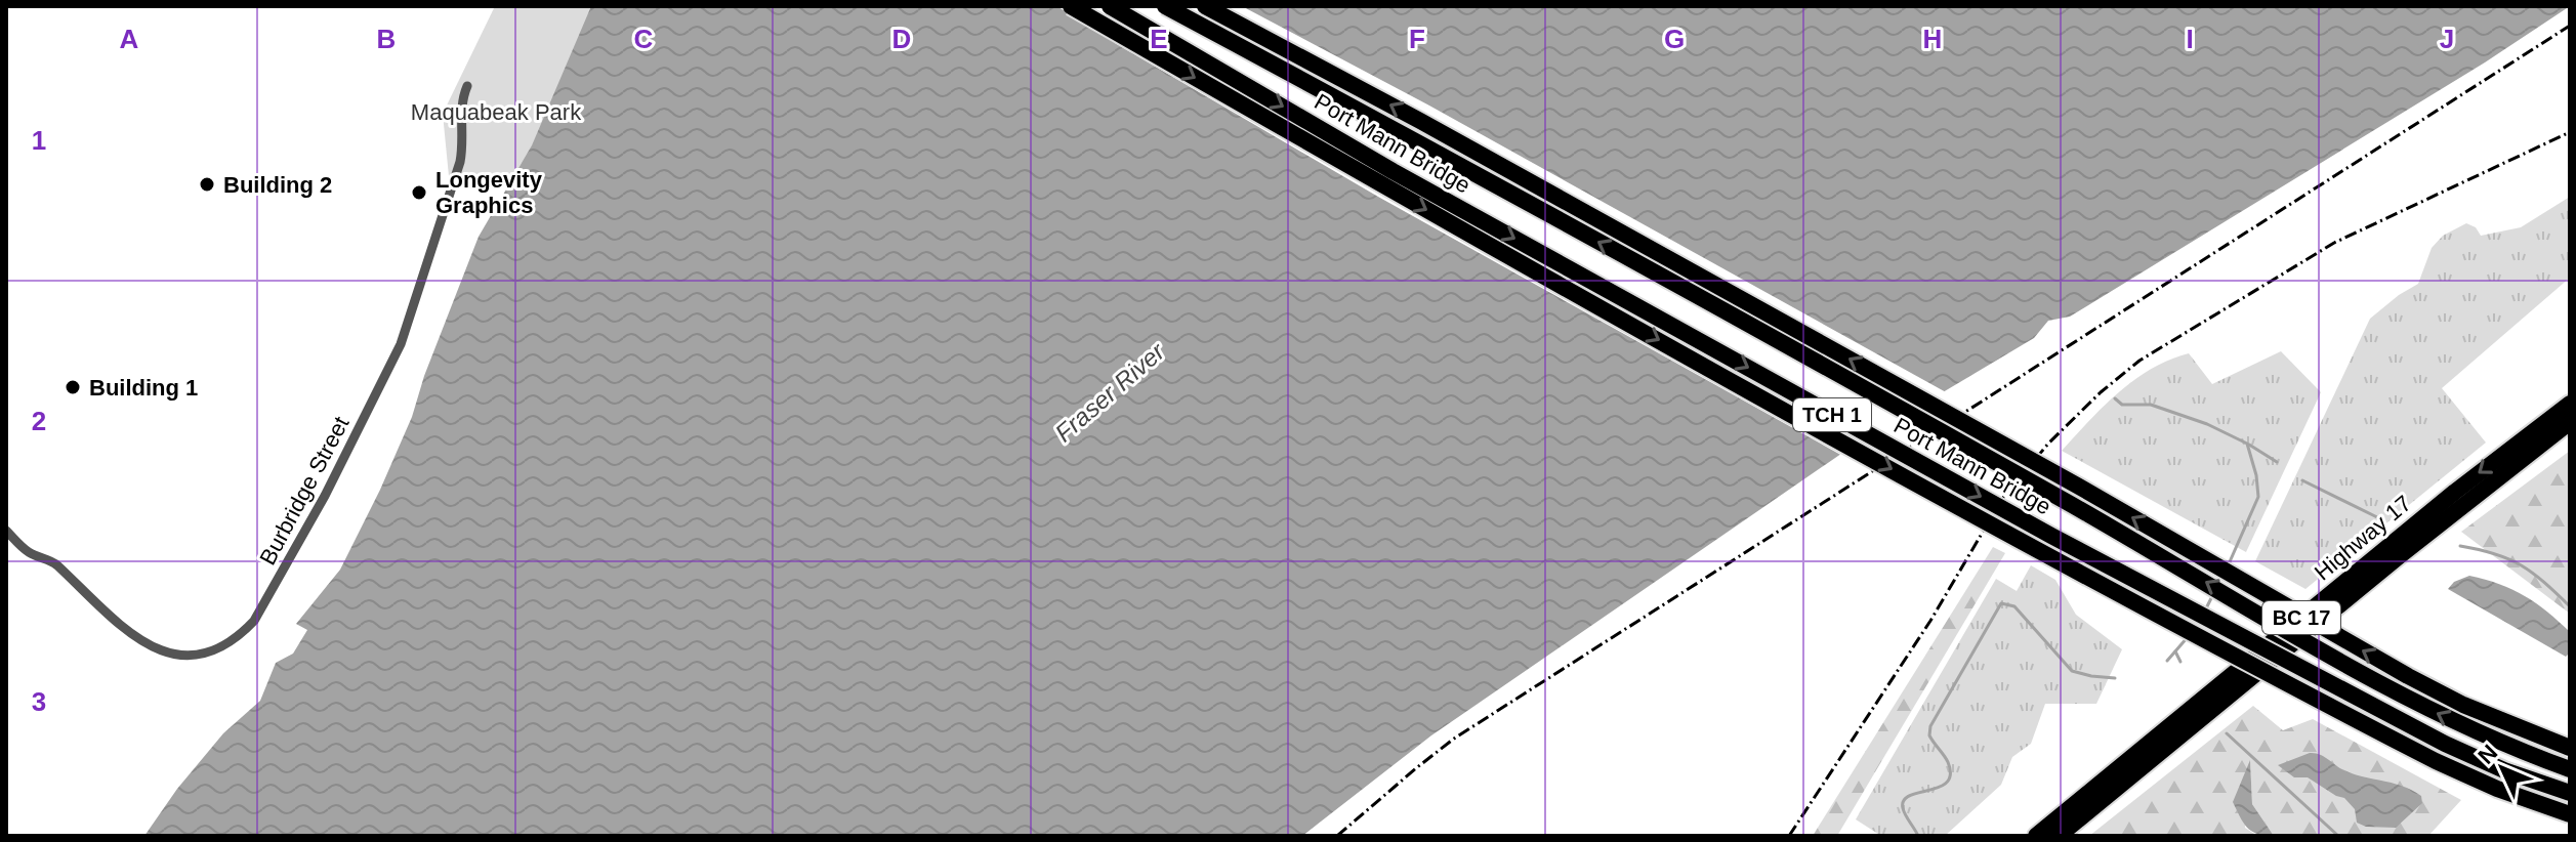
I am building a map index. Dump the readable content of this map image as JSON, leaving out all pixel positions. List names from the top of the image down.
{
  "streets": {
    "highway": [
      "Port Mann Bridge",
      "TCH 1",
      "Highway 17",
      "BC 17"
    ],
    "street": ["Burbridge Street"]
  },
  "water": ["Fraser River"],
  "parks": ["Maquabeak Park"],
  "places": ["Building 2", "Longevity Graphics", "Building 1"],
  "north": "top left",
  "grid": {
    "columns": [
      "A",
      "B",
      "C",
      "D",
      "E",
      "F",
      "G",
      "H",
      "I",
      "J"
    ],
    "rows": ["1", "2", "3"]
  }
}
